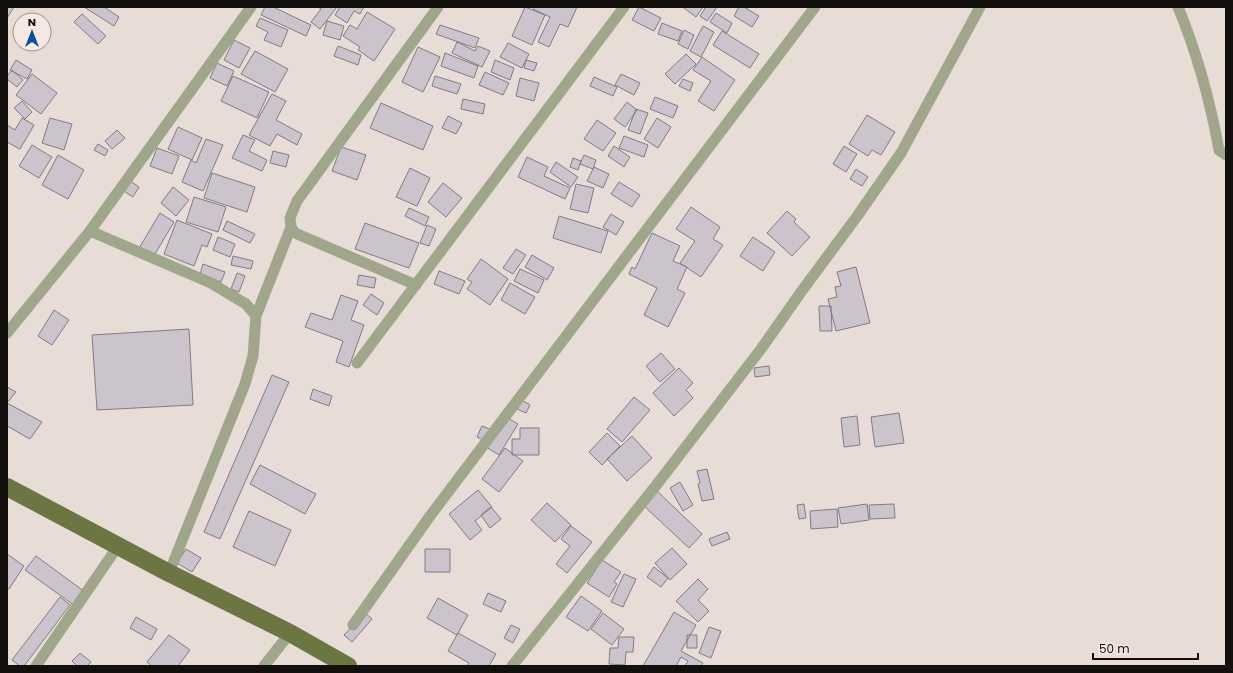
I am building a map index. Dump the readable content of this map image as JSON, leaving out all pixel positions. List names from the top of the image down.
{
  "scale_bar": "50 m",
  "north": "top"
}
